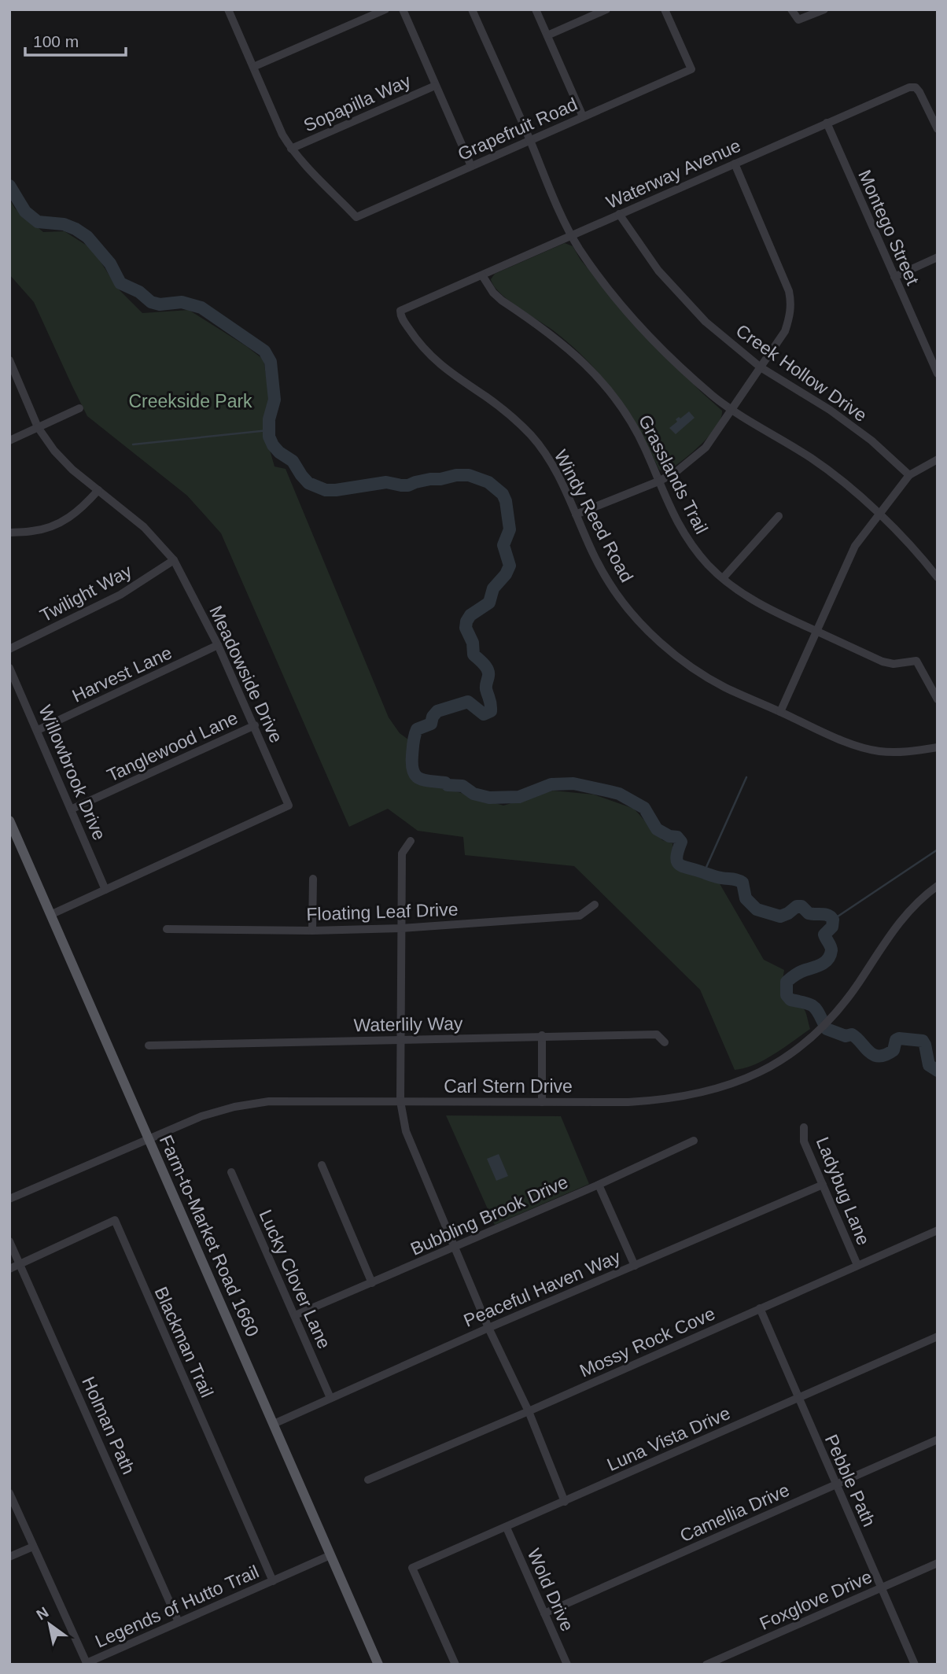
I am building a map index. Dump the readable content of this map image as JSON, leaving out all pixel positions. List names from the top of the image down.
{
  "streets": {
    "main road": ["Farm-to-Market Road 1660"],
    "street": [
      "Sopapilla Way",
      "Grapefruit Road",
      "Waterway Avenue",
      "Montego Street",
      "Creek Hollow Drive",
      "Grasslands Trail",
      "Windy Reed Road",
      "Twilight Way",
      "Harvest Lane",
      "Meadowside Drive",
      "Tanglewood Lane",
      "Willowbrook Drive",
      "Floating Leaf Drive",
      "Waterlily Way",
      "Carl Stern Drive",
      "Ladybug Lane",
      "Bubbling Brook Drive",
      "Lucky Clover Lane",
      "Peaceful Haven Way",
      "Blackman Trail",
      "Mossy Rock Cove",
      "Holman Path",
      "Luna Vista Drive",
      "Pebble Path",
      "Camellia Drive",
      "Wold Drive",
      "Foxglove Drive",
      "Legends of Hutto Trail"
    ]
  },
  "crossings": [
    ["Sopapilla Way", "Grapefruit Road"],
    ["Waterway Avenue", "Montego Street"],
    ["Waterway Avenue", "Creek Hollow Drive"],
    ["Waterway Avenue", "Grasslands Trail"],
    ["Waterway Avenue", "Windy Reed Road"],
    ["Twilight Way", "Meadowside Drive"],
    ["Harvest Lane", "Meadowside Drive"],
    ["Harvest Lane", "Willowbrook Drive"],
    ["Meadowside Drive", "Tanglewood Lane"],
    ["Meadowside Drive", "Willowbrook Drive"],
    ["Meadowside Drive", "Farm-to-Market Road 1660"],
    ["Tanglewood Lane", "Willowbrook Drive"],
    ["Carl Stern Drive", "Farm-to-Market Road 1660"],
    ["Ladybug Lane", "Peaceful Haven Way"],
    ["Ladybug Lane", "Mossy Rock Cove"],
    ["Bubbling Brook Drive", "Lucky Clover Lane"],
    ["Farm-to-Market Road 1660", "Peaceful Haven Way"],
    ["Farm-to-Market Road 1660", "Legends of Hutto Trail"],
    ["Lucky Clover Lane", "Peaceful Haven Way"],
    ["Blackman Trail", "Holman Path"],
    ["Blackman Trail", "Legends of Hutto Trail"],
    ["Mossy Rock Cove", "Pebble Path"],
    ["Holman Path", "Legends of Hutto Trail"],
    ["Luna Vista Drive", "Pebble Path"],
    ["Luna Vista Drive", "Wold Drive"],
    ["Pebble Path", "Camellia Drive"],
    ["Pebble Path", "Foxglove Drive"],
    ["Camellia Drive", "Wold Drive"]
  ],
  "parks": ["Creekside Park"],
  "scale_bar": "100 m",
  "north": "top left"
}
